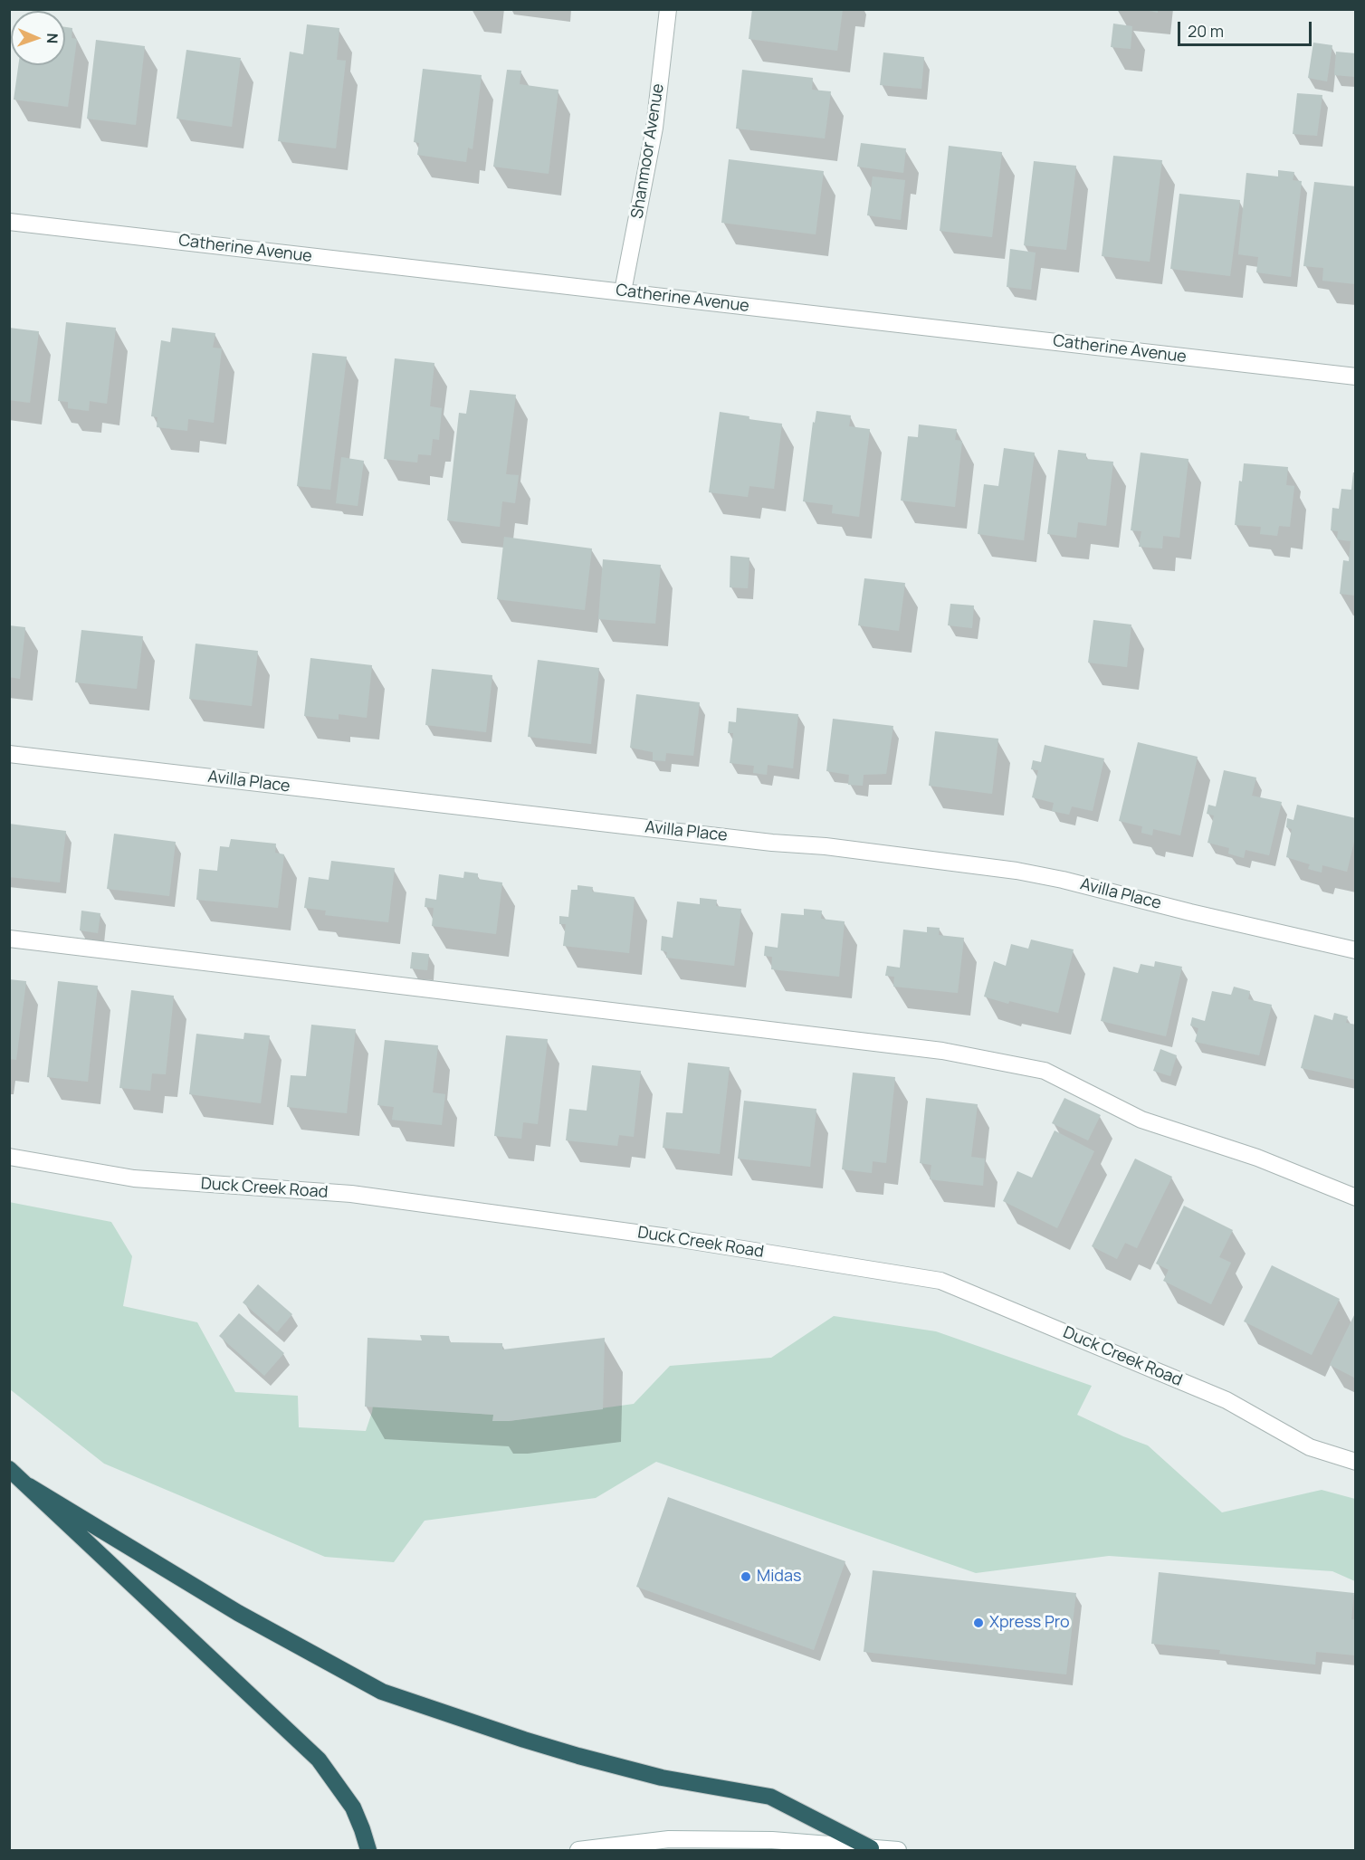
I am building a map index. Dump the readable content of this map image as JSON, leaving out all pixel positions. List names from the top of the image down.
{
  "streets": {
    "street": [
      "Shanmoor Avenue",
      "Catherine Avenue",
      "Avilla Place",
      "Duck Creek Road"
    ]
  },
  "crossings": [
    ["Shanmoor Avenue", "Catherine Avenue"]
  ],
  "places": ["Midas", "Xpress Pro"],
  "scale_bar": "20 m",
  "north": "right"
}
